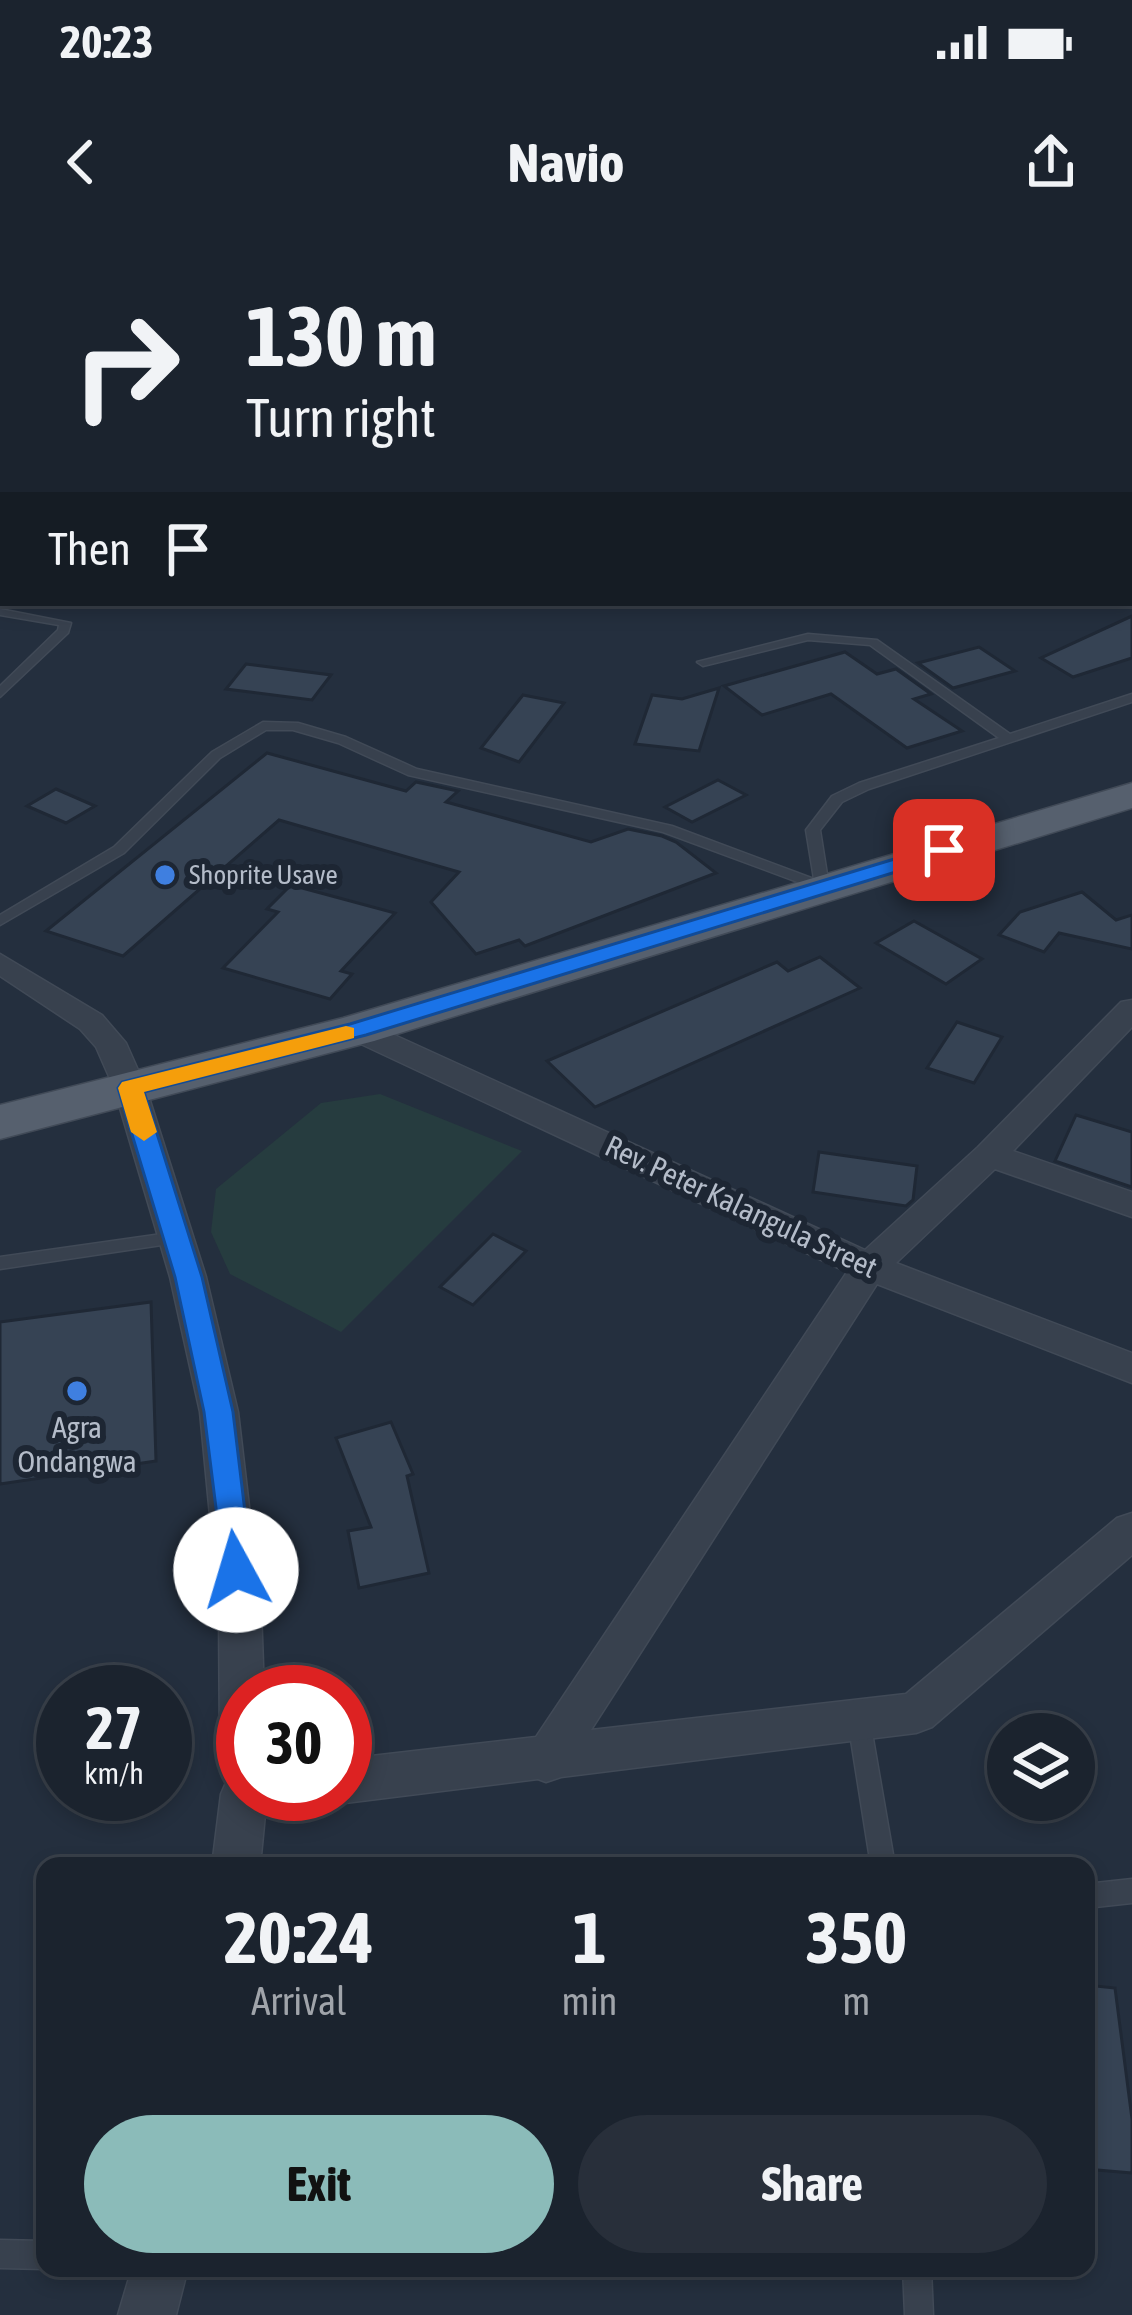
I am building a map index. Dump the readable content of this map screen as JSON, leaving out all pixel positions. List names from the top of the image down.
{
  "streets": {
    "street": ["Rev. Peter Kalangula Street"]
  },
  "places": ["Shoprite Usave", "Agra Ondangwa"],
  "page": {
    "status": "20:23",
    "header": "Navio",
    "turn": ["130 m", "Turn right"],
    "then": "Then",
    "speed": "27 km/h",
    "limit": "30",
    "eta": [
      "20:24",
      "Arrival",
      "1",
      "min",
      "350",
      "m"
    ],
    "buttons": ["Exit", "Share"]
  }
}
